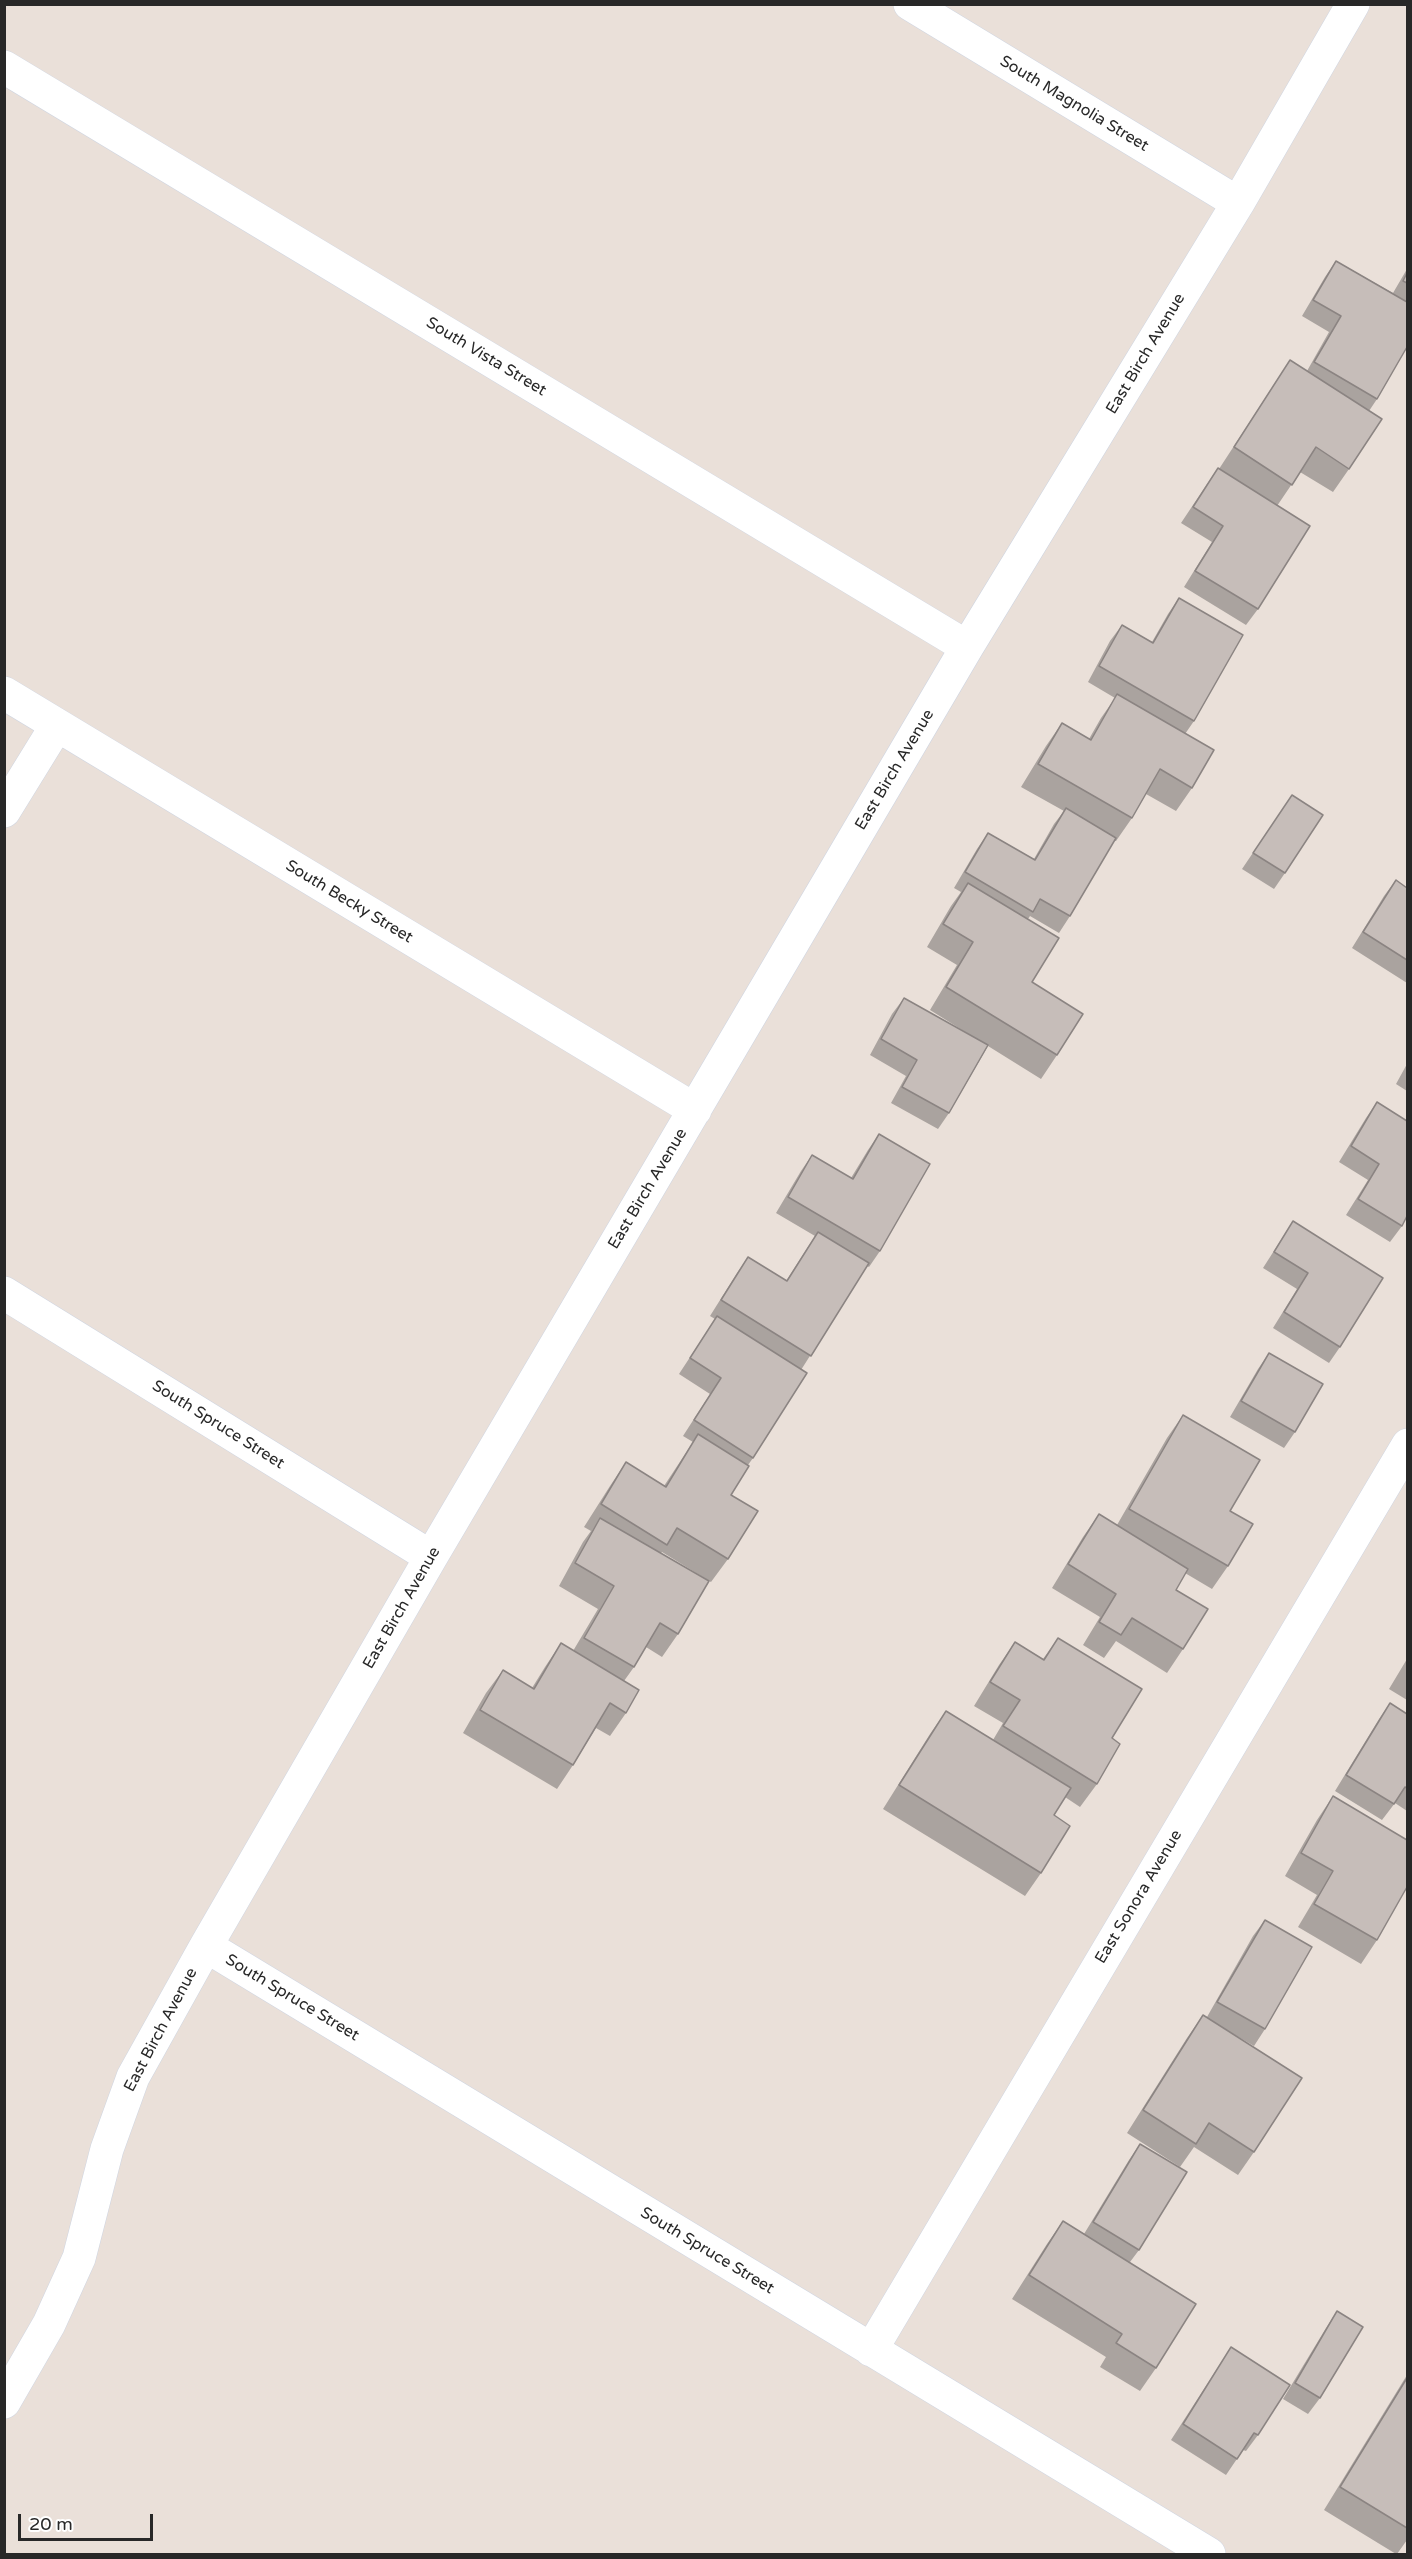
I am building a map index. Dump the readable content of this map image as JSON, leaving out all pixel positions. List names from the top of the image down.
{
  "streets": {
    "street": [
      "South Magnolia Street",
      "East Birch Avenue",
      "South Vista Street",
      "South Becky Street",
      "South Spruce Street",
      "East Sonora Avenue"
    ]
  },
  "crossings": [
    ["South Magnolia Street", "East Birch Avenue"],
    ["East Birch Avenue", "South Vista Street"],
    ["East Birch Avenue", "South Becky Street"],
    ["East Birch Avenue", "South Spruce Street"],
    ["South Spruce Street", "East Sonora Avenue"]
  ],
  "scale_bar": "20 m"
}
